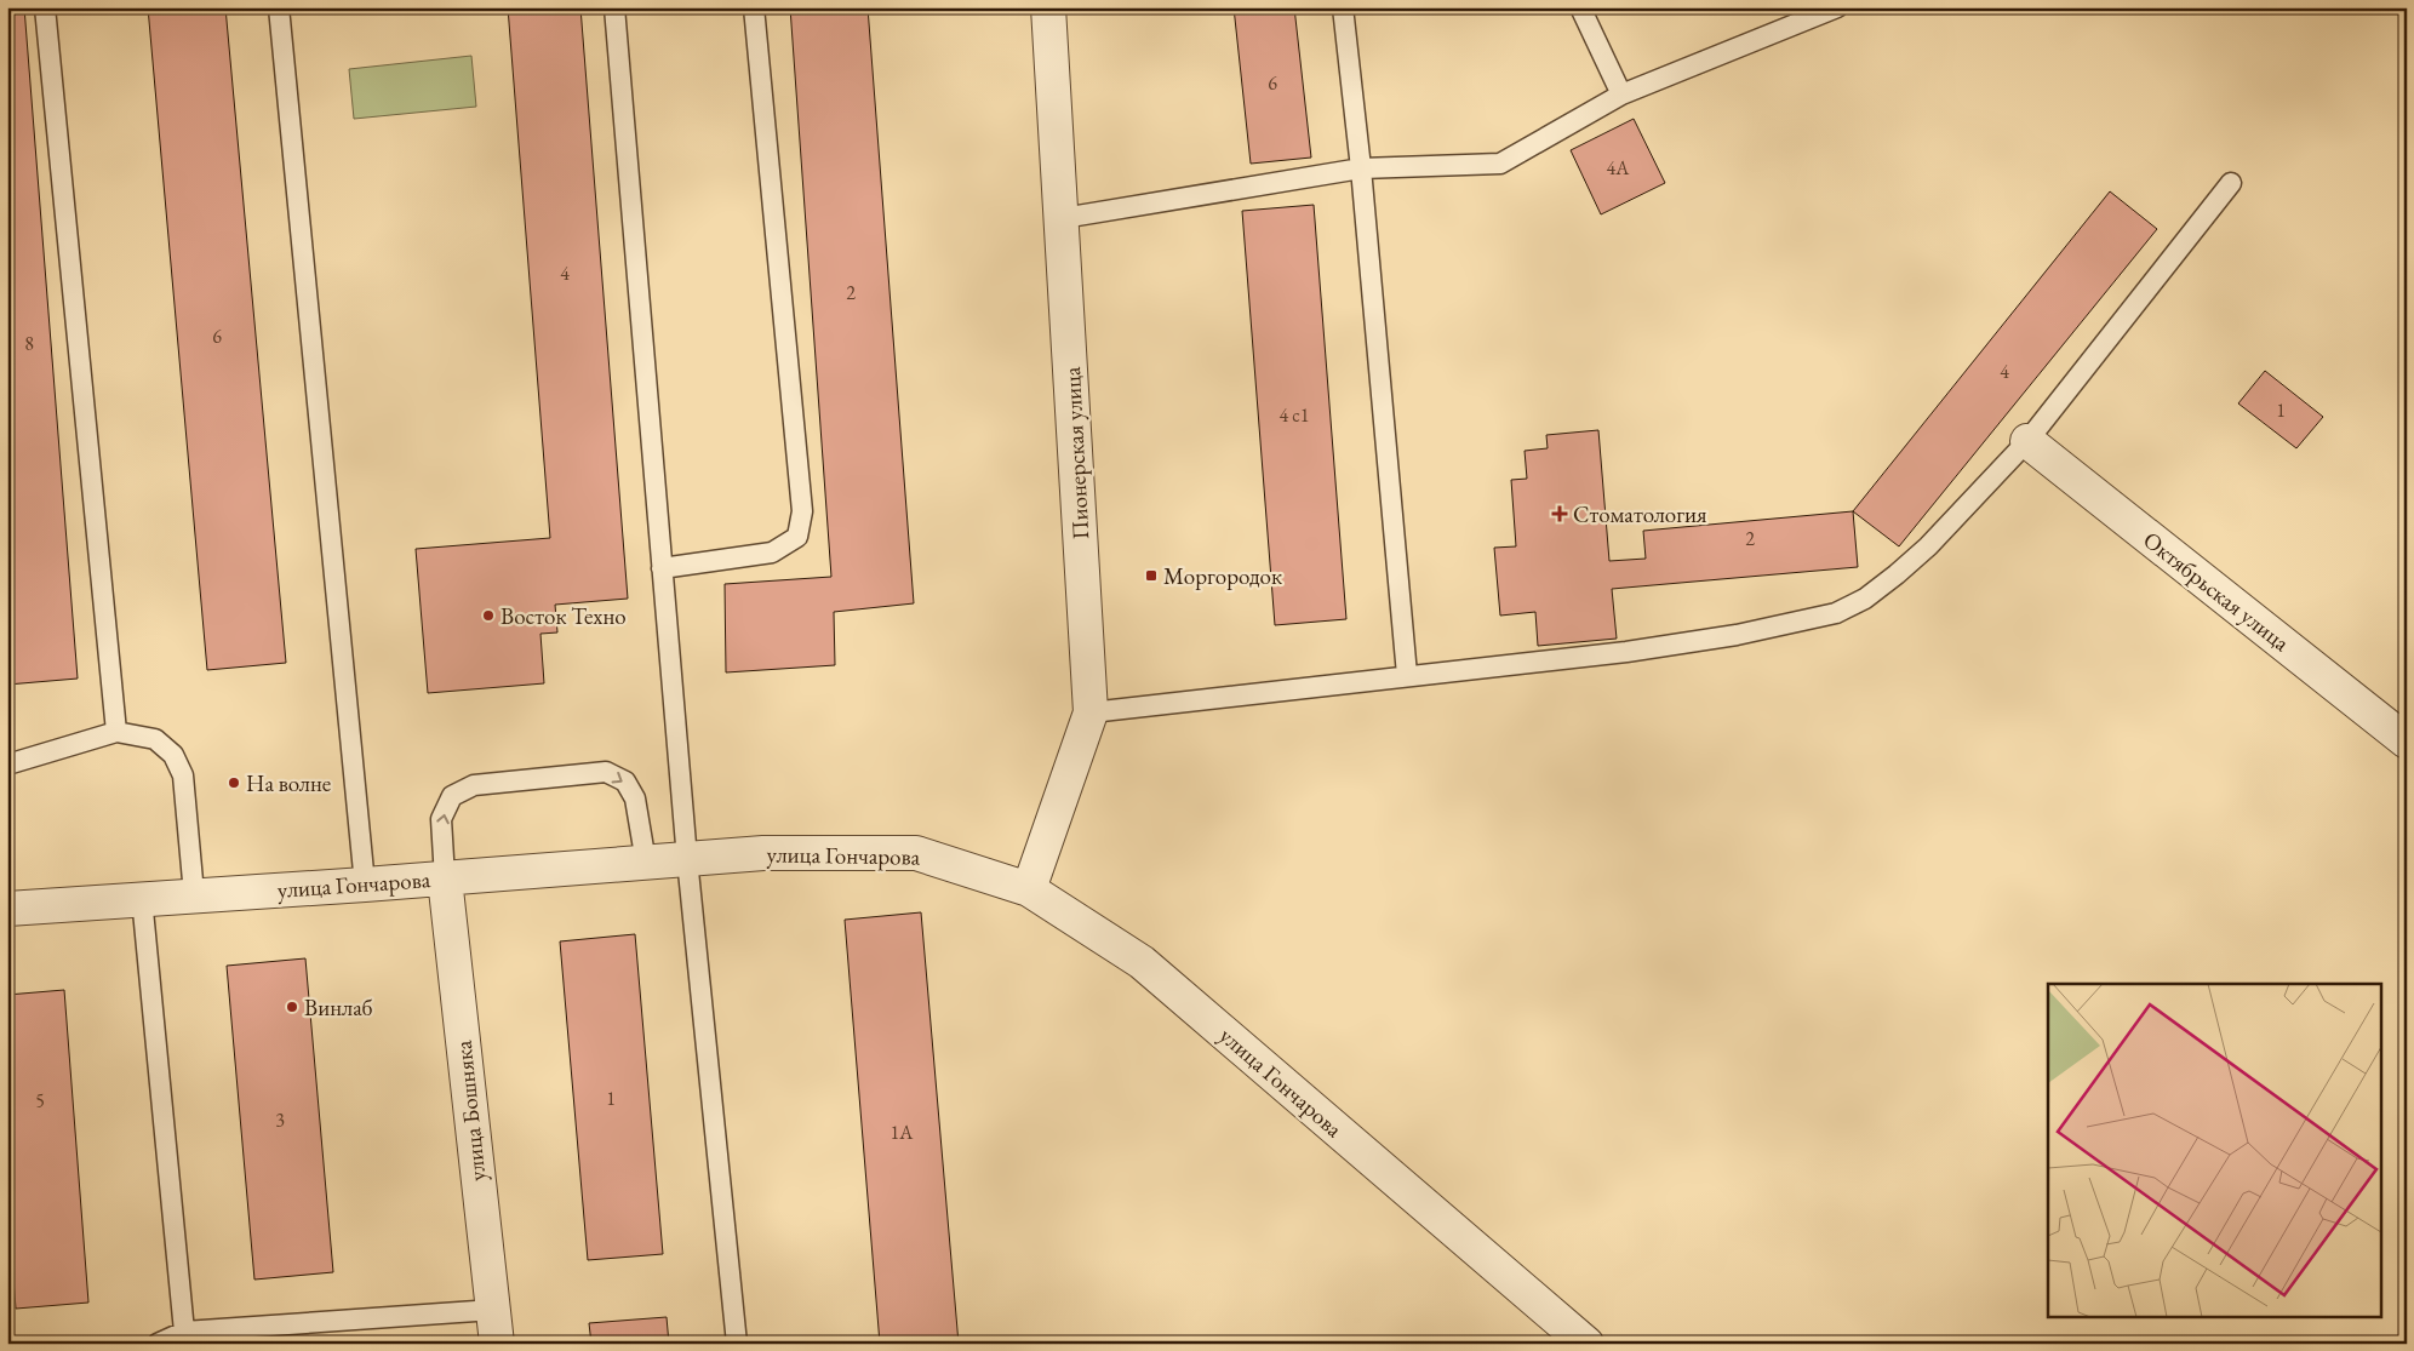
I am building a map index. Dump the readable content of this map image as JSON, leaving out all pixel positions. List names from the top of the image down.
{
  "streets": {
    "street": [
      "Пионерская улица",
      "Октябрьская улица",
      "улица Гончарова",
      "улица Бошняка"
    ]
  },
  "crossings": [
    ["Пионерская улица", "улица Гончарова"],
    ["улица Гончарова", "улица Бошняка"]
  ],
  "places": {
    "health": ["Стоматология"],
    "transit": ["Моргородок"],
    "other": ["Восток Техно", "На волне", "Винлаб"]
  },
  "house_numbers": [
    "6",
    "4А",
    "4",
    "2",
    "6",
    "8",
    "4",
    "1",
    "4 с1",
    "2",
    "1",
    "5",
    "3",
    "1А"
  ]
}
